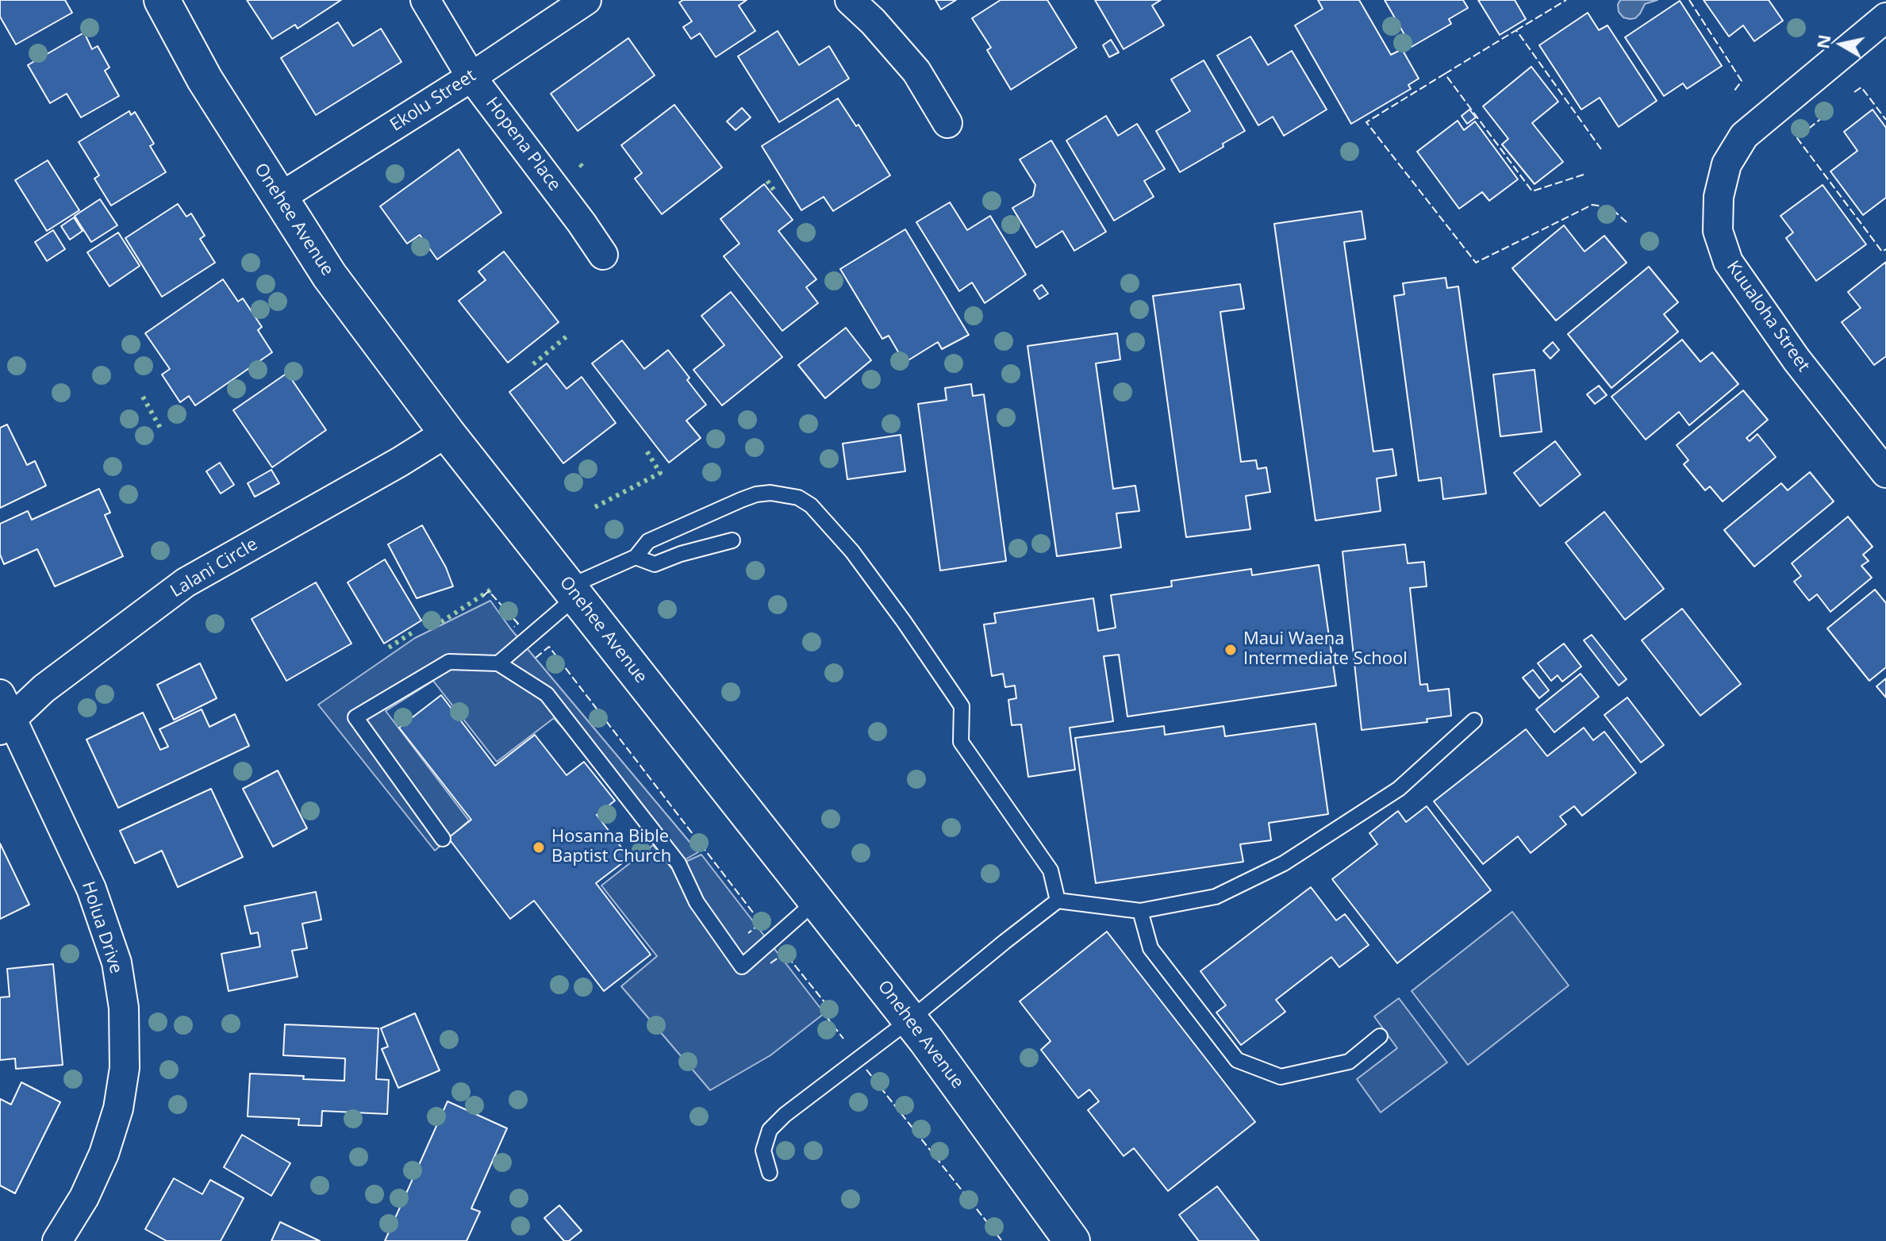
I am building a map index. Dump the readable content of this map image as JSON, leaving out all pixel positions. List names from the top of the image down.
{
  "streets": {
    "street": [
      "Ekolu Street",
      "Hopena Place",
      "Onehee Avenue",
      "Kuualoha Street",
      "Lalani Circle",
      "Holua Drive"
    ]
  },
  "crossings": [
    ["Ekolu Street", "Hopena Place"],
    ["Ekolu Street", "Onehee Avenue"],
    ["Onehee Avenue", "Lalani Circle"],
    ["Lalani Circle", "Holua Drive"]
  ],
  "places": ["Maui Waena Intermediate School", "Hosanna Bible Baptist Church"],
  "north": "left"
}
